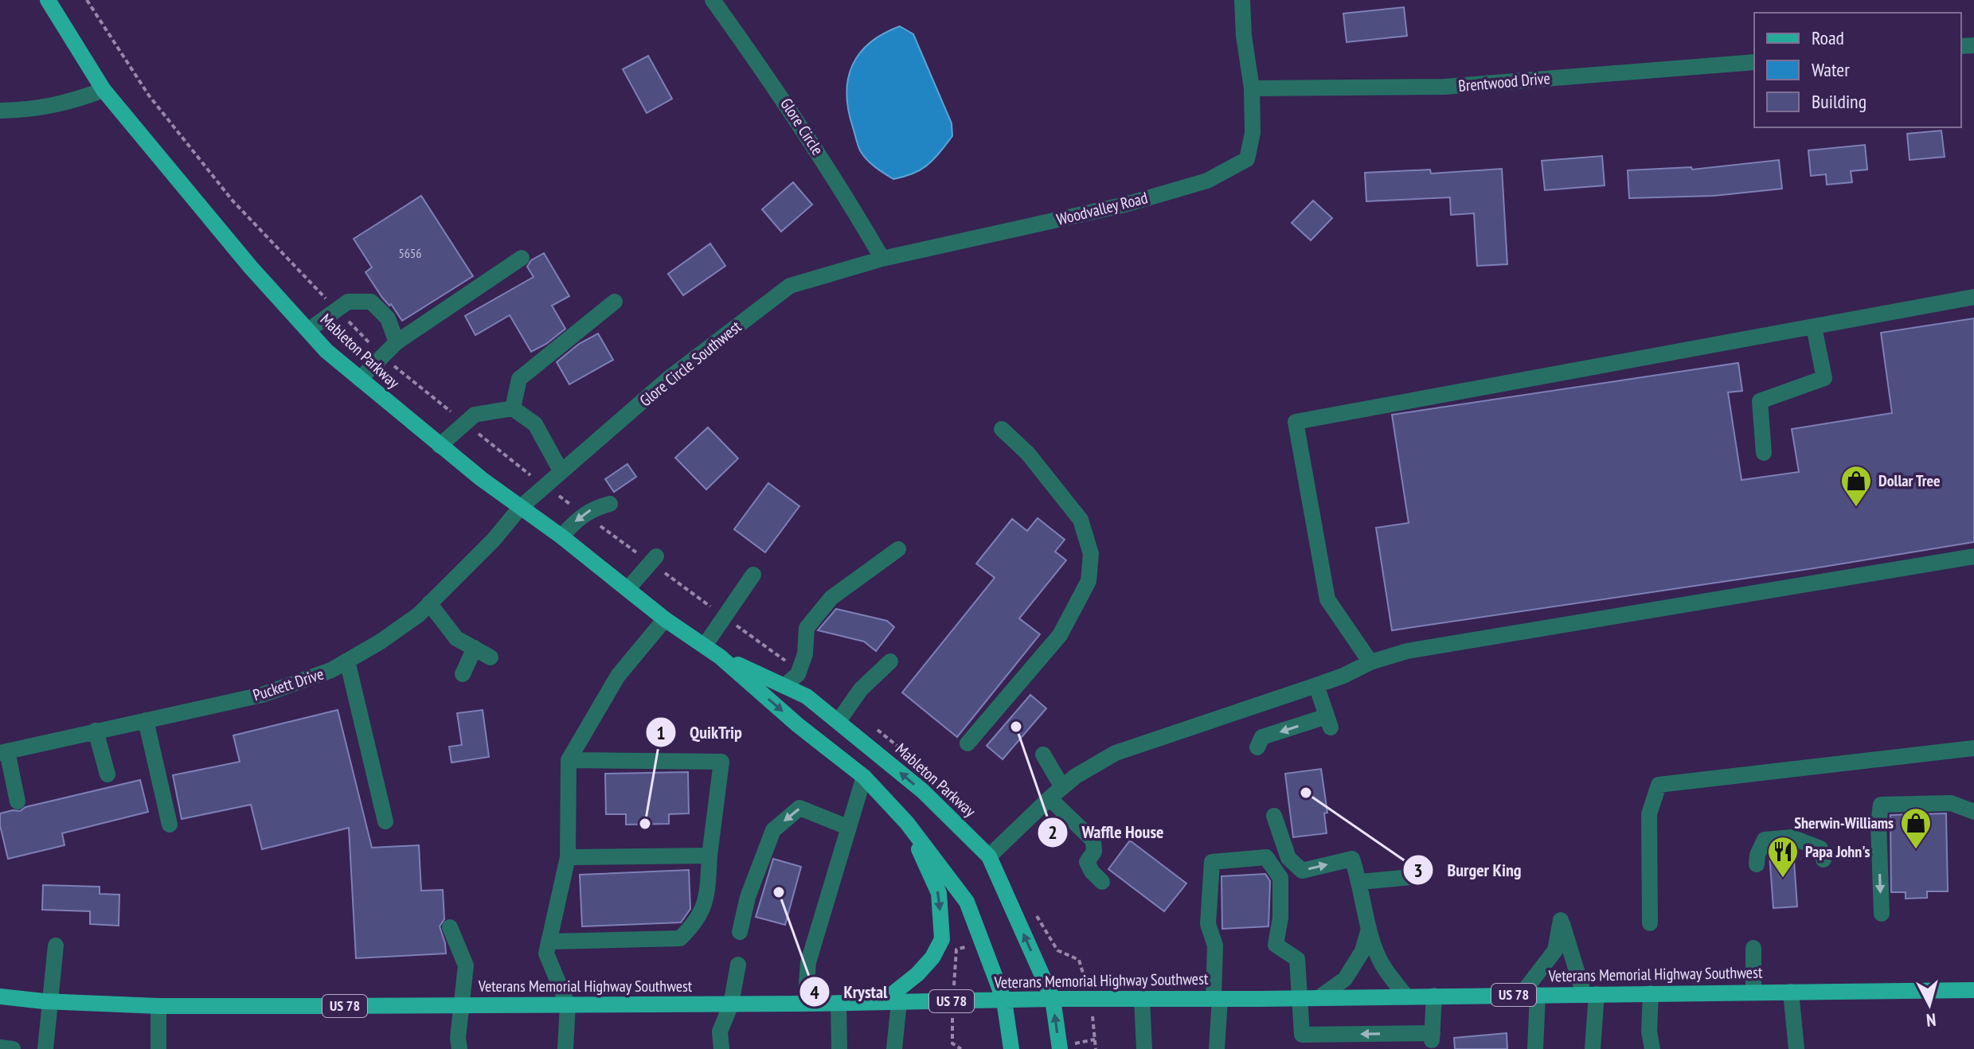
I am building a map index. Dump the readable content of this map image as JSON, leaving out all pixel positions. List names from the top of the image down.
{
  "streets": {
    "main road": ["Mableton Parkway", "Veterans Memorial Highway Southwest", "US 78"],
    "street": [
      "Brentwood Drive",
      "Glore Circle",
      "Woodvalley Road",
      "Glore Circle Southwest",
      "Puckett Drive"
    ]
  },
  "crossings": [
    ["Brentwood Drive", "Woodvalley Road"],
    ["Glore Circle", "Woodvalley Road"],
    ["Glore Circle", "Glore Circle Southwest"],
    ["Woodvalley Road", "Glore Circle Southwest"],
    ["Mableton Parkway", "Glore Circle Southwest"],
    ["Mableton Parkway", "Puckett Drive"],
    ["Mableton Parkway", "Veterans Memorial Highway Southwest"],
    ["Glore Circle Southwest", "Puckett Drive"]
  ],
  "places": {
    "shop": ["Dollar Tree", "Sherwin-Williams"],
    "other": [
      "Waffle House",
      "Burger King",
      "QuikTrip",
      "Krystal"
    ],
    "restaurant": ["Papa John's"]
  },
  "house_numbers": ["5656"],
  "legend": ["Road", "Water", "Building"],
  "north": "bottom"
}
